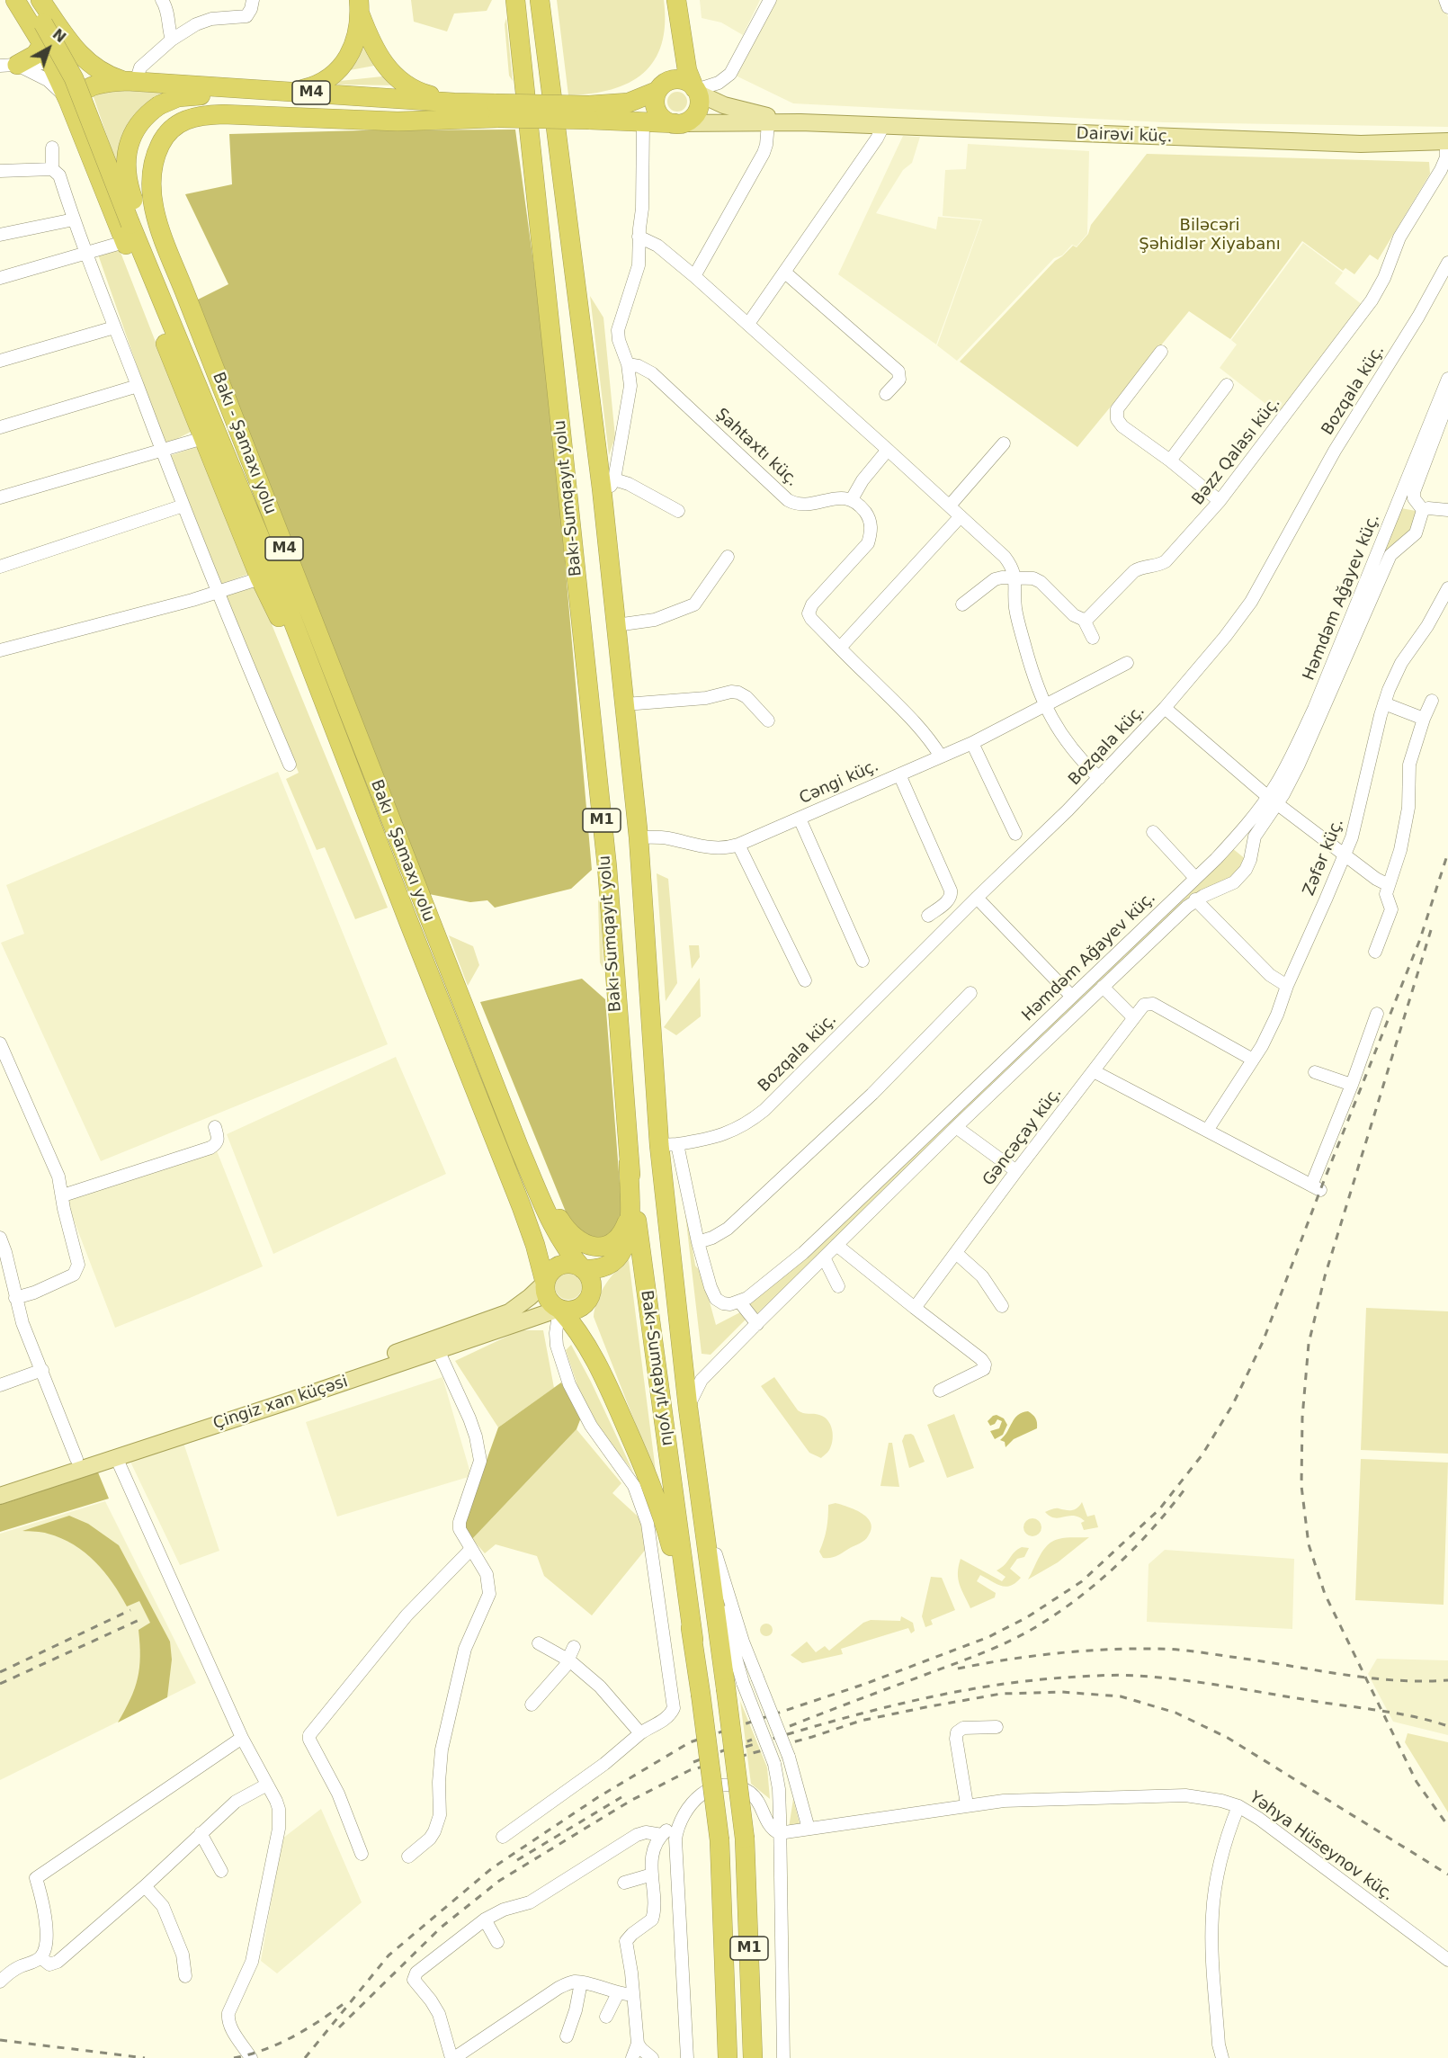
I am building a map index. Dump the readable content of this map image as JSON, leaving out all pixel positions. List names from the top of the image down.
{
  "streets": {
    "highway": [
      "M4",
      "Bakı - Şamaxı yolu",
      "Bakı-Sumqayıt yolu",
      "M1"
    ],
    "main road": ["Dairəvi küç.", "Çingiz xan küçəsi"],
    "street": [
      "Bozqala küç.",
      "Şahtaxtı küç.",
      "Bəzz Qalası küç.",
      "Həmdəm Ağayev küç.",
      "Cəngi küç.",
      "Zəfər küç.",
      "Gəncəçay küç.",
      "Yəhya Hüseynov küç."
    ]
  },
  "crossings": [
    ["M4", "Bakı - Şamaxı yolu"],
    ["Dairəvi küç.", "Bəzz Qalası küç."],
    ["Bozqala küç.", "Bakı-Sumqayıt yolu"],
    ["Bakı - Şamaxı yolu", "Çingiz xan küçəsi"],
    ["Bakı-Sumqayıt yolu", "Cəngi küç."],
    ["Bakı-Sumqayıt yolu", "M1"],
    ["Zəfər küç.", "Gəncəçay küç."]
  ],
  "parks": ["Biləcəri Şəhidlər Xiyabanı"],
  "north": "top right"
}
